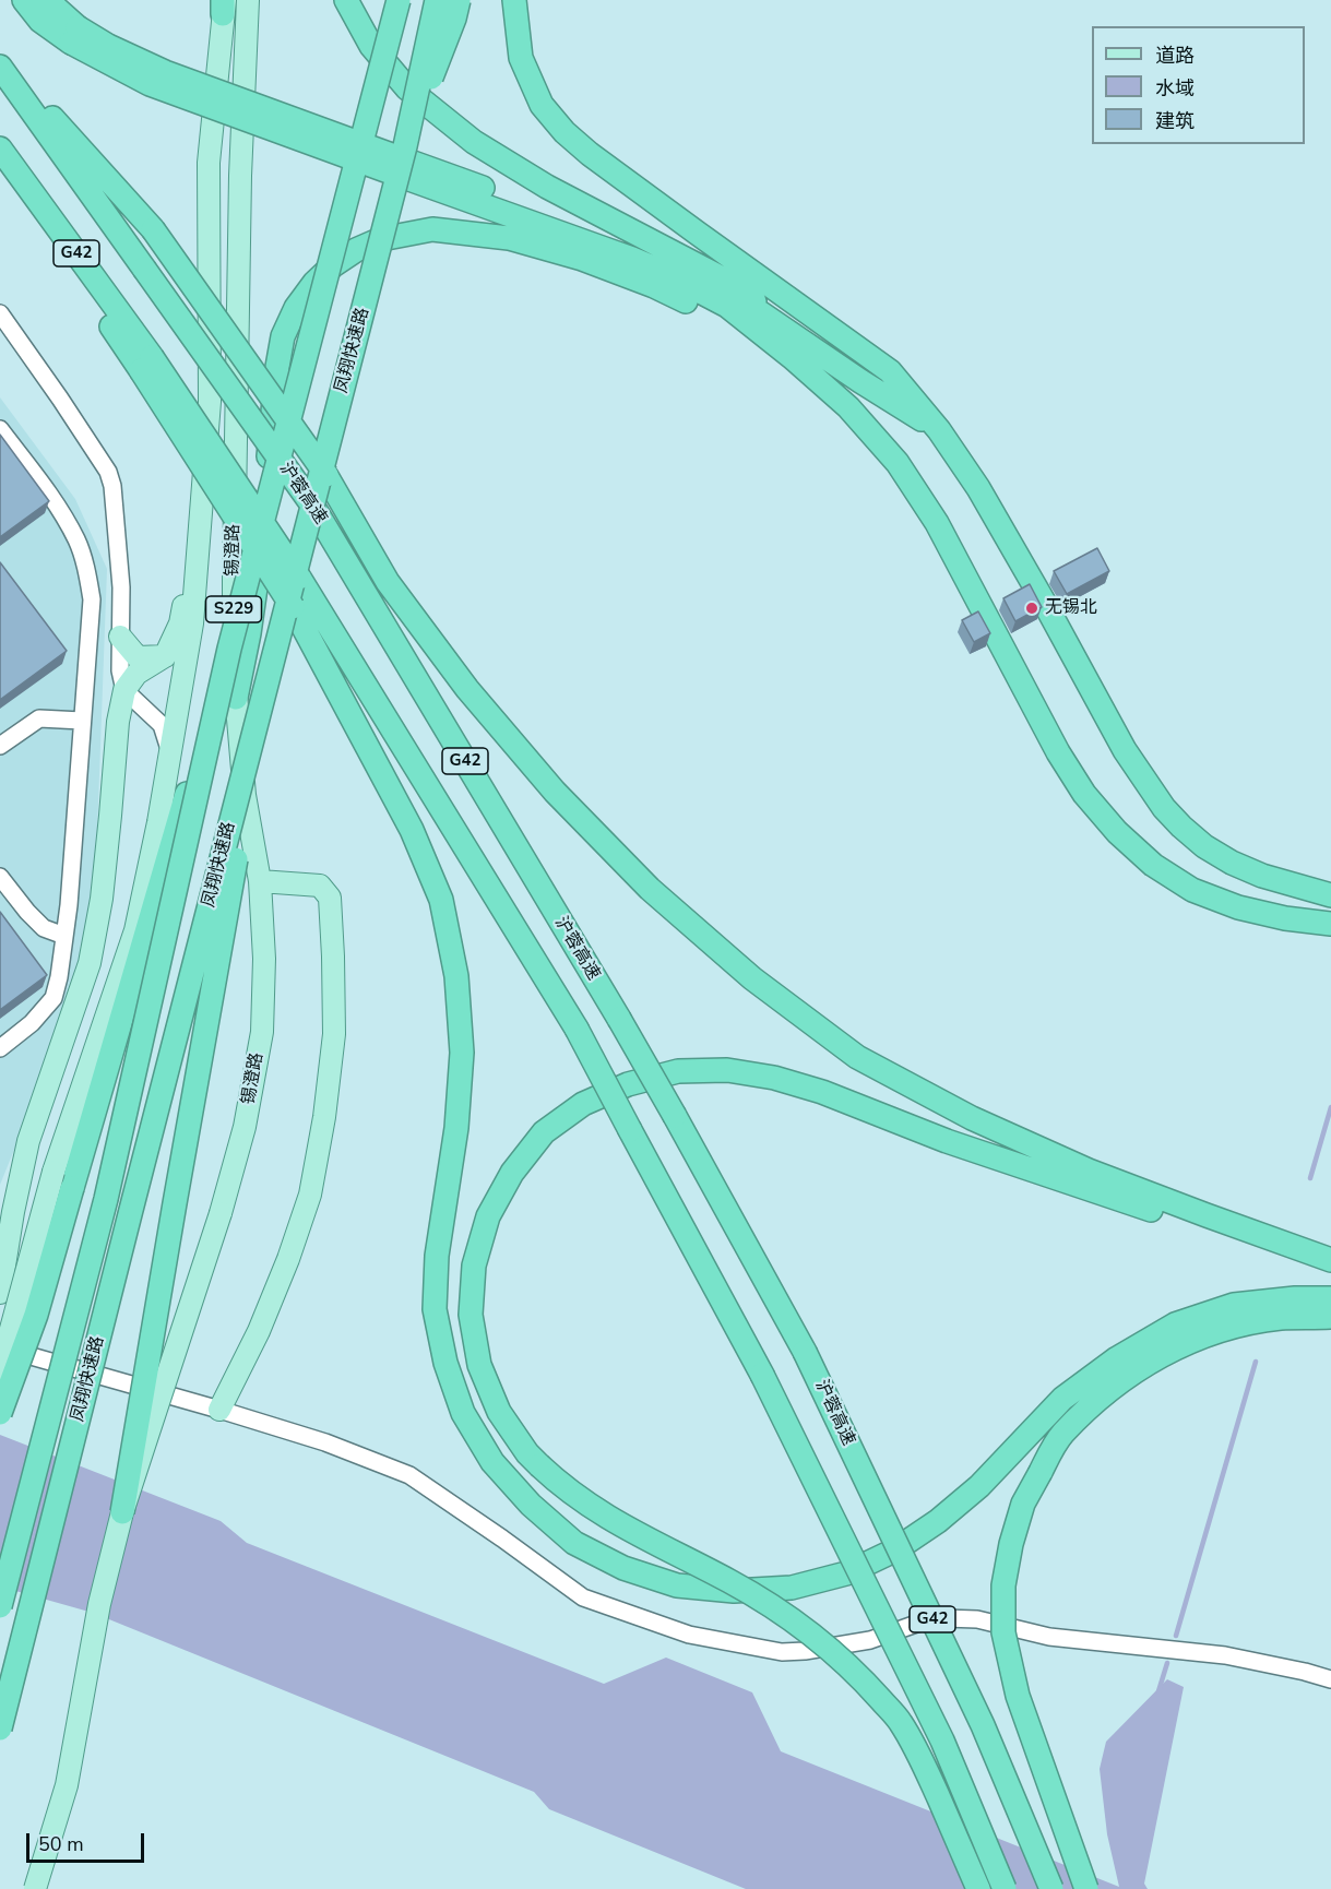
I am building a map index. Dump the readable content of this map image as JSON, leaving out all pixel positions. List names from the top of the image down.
{
  "streets": {
    "highway": ["G42", "凤翔快速路", "沪蓉高速"],
    "main road": ["锡澄路", "S229"]
  },
  "places": ["无锡北"],
  "legend": ["道路", "水域", "建筑"],
  "scale_bar": "50 m"
}
